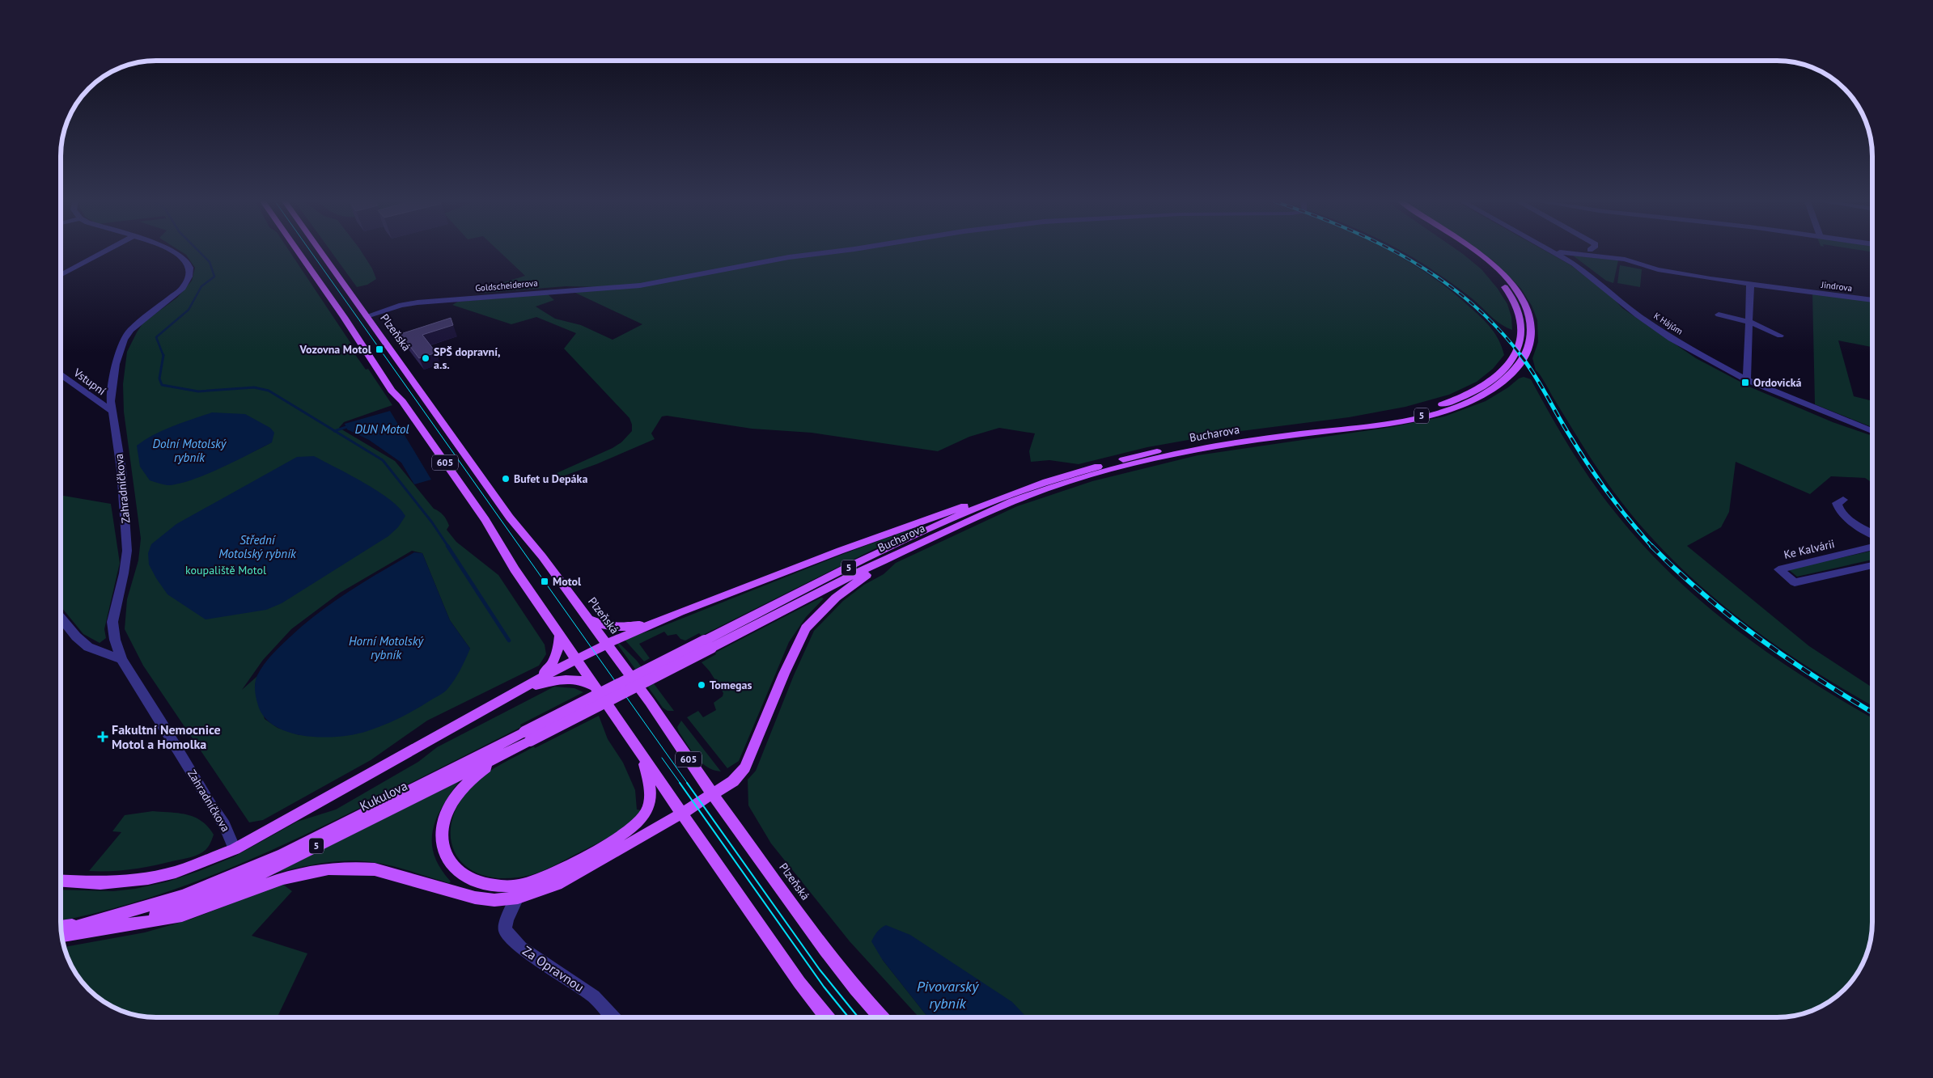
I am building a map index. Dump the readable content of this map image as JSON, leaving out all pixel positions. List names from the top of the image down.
{
  "streets": {
    "main road": [
      "Plzeňská",
      "5",
      "Bucharova",
      "605",
      "Kukulova"
    ],
    "street": [
      "Goldscheiderova",
      "Jindrova",
      "K Hájům",
      "Vstupní",
      "Zahradníčkova",
      "Ke Kalvárii",
      "Za Opravnou"
    ]
  },
  "crossings": [
    ["Goldscheiderova", "Plzeňská"],
    ["Jindrova", "K Hájům"],
    ["Vstupní", "Zahradníčkova"],
    ["Bucharova", "Kukulova"]
  ],
  "water": [
    "DUN Motol",
    "Dolní Motolský rybník",
    "Střední Motolský rybník",
    "Horní Motolský rybník",
    "Pivovarský rybník"
  ],
  "parks": ["koupaliště Motol"],
  "places": {
    "transit": ["Vozovna Motol", "Ordovická", "Motol"],
    "other": ["SPŠ dopravní, a.s.", "Bufet u Depáka", "Tomegas"],
    "health": ["Fakultní Nemocnice Motol a Homolka"]
  }
}
